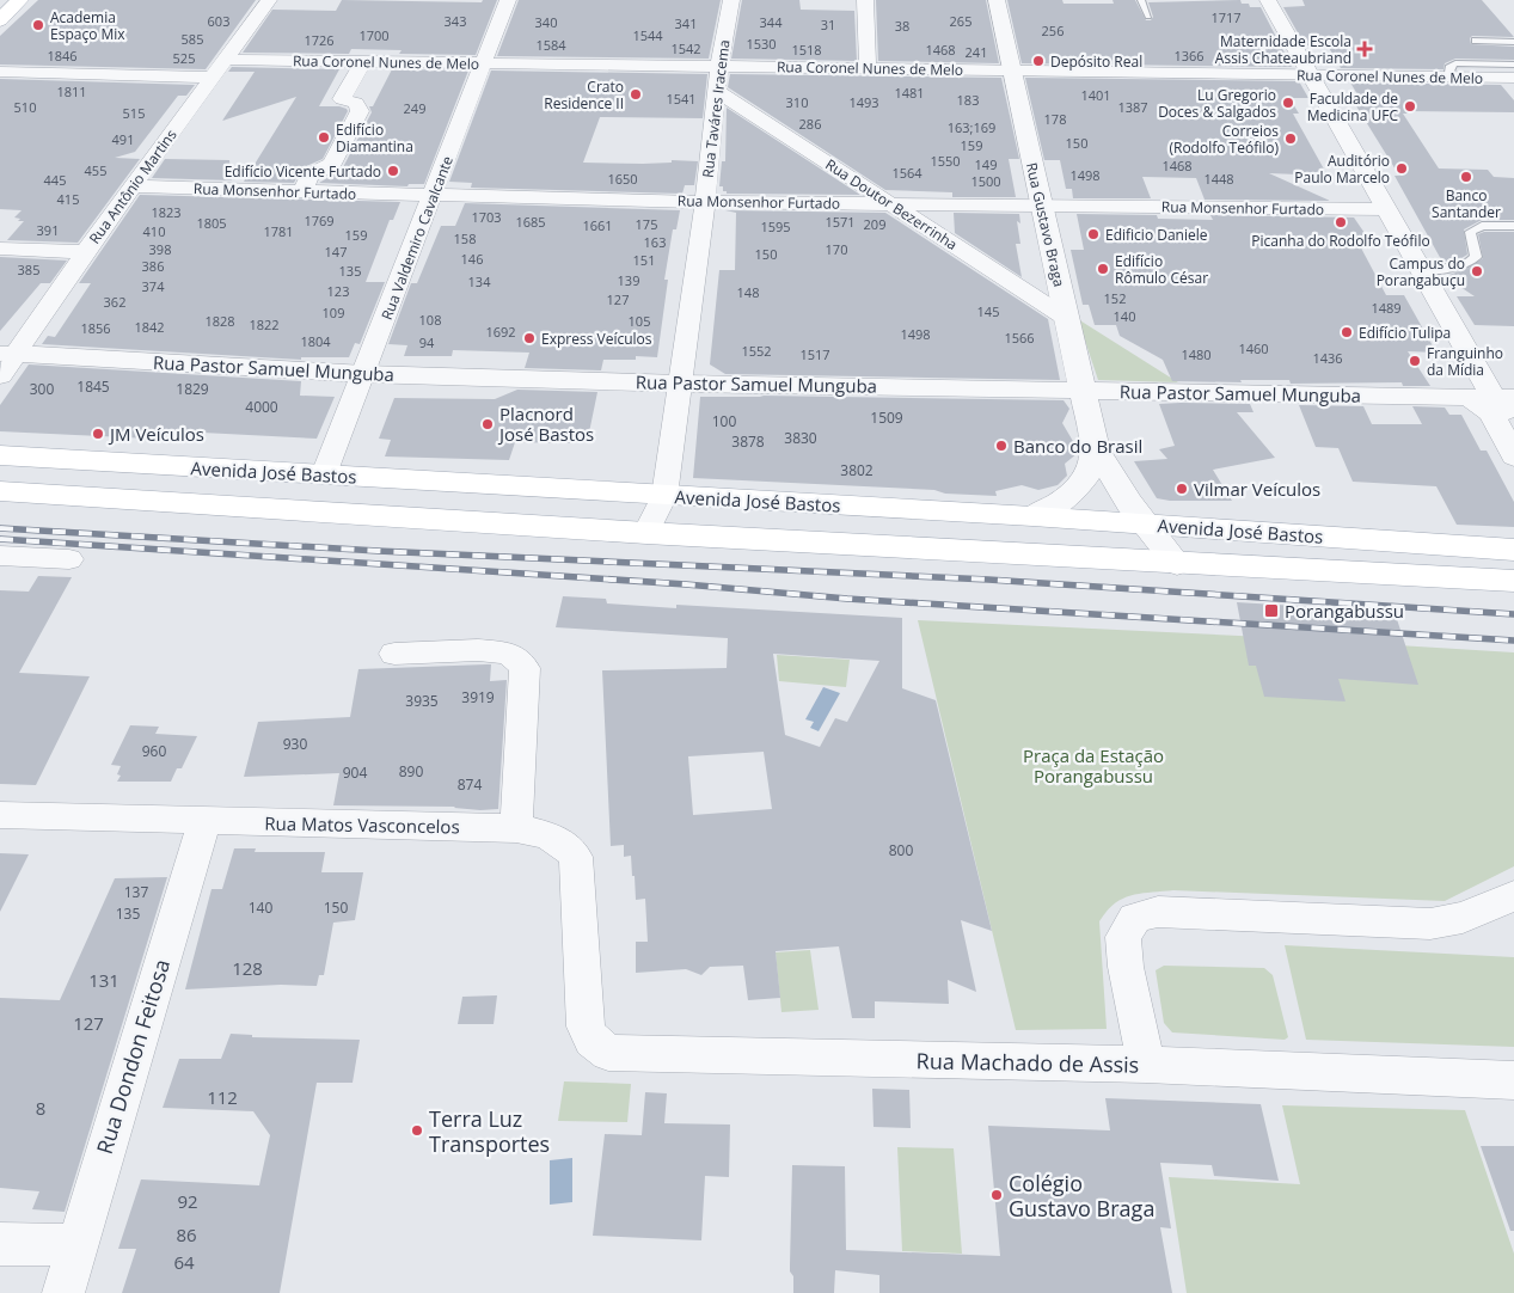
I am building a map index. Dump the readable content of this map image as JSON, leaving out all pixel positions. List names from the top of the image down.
{
  "streets": {
    "main road": ["Avenida José Bastos"],
    "street": [
      "Rua Coronel Nunes de Melo",
      "Rua Taváres Iracema",
      "Rua Antônio Martins",
      "Rua Monsenhor Furtado",
      "Rua Doutor Bezerrinha",
      "Rua Gustavo Braga",
      "Rua Valdemiro Cavalcante",
      "Rua Pastor Samuel Munguba",
      "Rua Matos Vasconcelos",
      "Rua Dondon Feitosa",
      "Rua Machado de Assis"
    ]
  },
  "crossings": [
    ["Rua Coronel Nunes de Melo", "Rua Taváres Iracema"],
    ["Rua Coronel Nunes de Melo", "Rua Antônio Martins"],
    ["Rua Coronel Nunes de Melo", "Rua Gustavo Braga"],
    ["Rua Coronel Nunes de Melo", "Rua Valdemiro Cavalcante"],
    ["Rua Taváres Iracema", "Rua Monsenhor Furtado"],
    ["Rua Taváres Iracema", "Rua Doutor Bezerrinha"],
    ["Rua Taváres Iracema", "Rua Pastor Samuel Munguba"],
    ["Rua Taváres Iracema", "Avenida José Bastos"],
    ["Rua Antônio Martins", "Rua Monsenhor Furtado"],
    ["Rua Antônio Martins", "Rua Pastor Samuel Munguba"],
    ["Rua Monsenhor Furtado", "Rua Doutor Bezerrinha"],
    ["Rua Monsenhor Furtado", "Rua Gustavo Braga"],
    ["Rua Monsenhor Furtado", "Rua Valdemiro Cavalcante"],
    ["Rua Doutor Bezerrinha", "Rua Gustavo Braga"],
    ["Rua Gustavo Braga", "Rua Pastor Samuel Munguba"],
    ["Rua Gustavo Braga", "Avenida José Bastos"],
    ["Rua Valdemiro Cavalcante", "Rua Pastor Samuel Munguba"],
    ["Rua Valdemiro Cavalcante", "Avenida José Bastos"],
    ["Rua Matos Vasconcelos", "Rua Dondon Feitosa"],
    ["Rua Matos Vasconcelos", "Rua Machado de Assis"]
  ],
  "parks": ["Praça da Estação Porangabussu"],
  "places": {
    "other": [
      "Academia Espaço Mix",
      "Depósito Real",
      "Crato Residence II",
      "Lu Gregorio Doces & Salgados",
      "Faculdade de Medicina UFC",
      "Edifício Diamantina",
      "Correios (Rodolfo Teófilo)",
      "Auditório Paulo Marcelo",
      "Edifício Vicente Furtado",
      "Banco Santander",
      "Picanha do Rodolfo Teófilo",
      "Edificio Daniele",
      "Edifício Rômulo César",
      "Campus do Porangabuçu",
      "Edifício Tulipa",
      "Express Veículos",
      "Franguinho da Mídia",
      "Placnord José Bastos",
      "JM Veículos",
      "Banco do Brasil",
      "Vilmar Veículos",
      "Terra Luz Transportes",
      "Colégio Gustavo Braga"
    ],
    "health": ["Maternidade Escola Assis Chateaubriand"],
    "transit": ["Porangabussu"]
  },
  "house_numbers": [
    "1717",
    "603",
    "343",
    "265",
    "340",
    "344",
    "341",
    "31",
    "38",
    "256",
    "1700",
    "1544",
    "585",
    "1726",
    "1530",
    "1584",
    "1542",
    "1518",
    "1468",
    "241",
    "1846",
    "1366",
    "525",
    "1811",
    "1481",
    "1401",
    "1541",
    "183",
    "310",
    "1493",
    "510",
    "1387",
    "249",
    "515",
    "178",
    "286",
    "163;169",
    "491",
    "150",
    "159",
    "1550",
    "149",
    "1468",
    "455",
    "1564",
    "1498",
    "1650",
    "1448",
    "445",
    "1500",
    "415",
    "1823",
    "1703",
    "1769",
    "1685",
    "1571",
    "1805",
    "175",
    "209",
    "1661",
    "1595",
    "391",
    "410",
    "1781",
    "159",
    "158",
    "163",
    "398",
    "170",
    "147",
    "150",
    "146",
    "151",
    "386",
    "385",
    "135",
    "139",
    "134",
    "374",
    "123",
    "148",
    "152",
    "127",
    "362",
    "1489",
    "145",
    "109",
    "140",
    "108",
    "1828",
    "105",
    "1822",
    "1842",
    "1856",
    "1692",
    "1498",
    "1566",
    "1804",
    "94",
    "1460",
    "1552",
    "1517",
    "1480",
    "1436",
    "1845",
    "300",
    "1829",
    "4000",
    "1509",
    "100",
    "3830",
    "3878",
    "3802",
    "3919",
    "3935",
    "930",
    "960",
    "890",
    "904",
    "874",
    "800",
    "137",
    "140",
    "150",
    "135",
    "128",
    "131",
    "127",
    "112",
    "8",
    "92",
    "86",
    "64"
  ]
}
